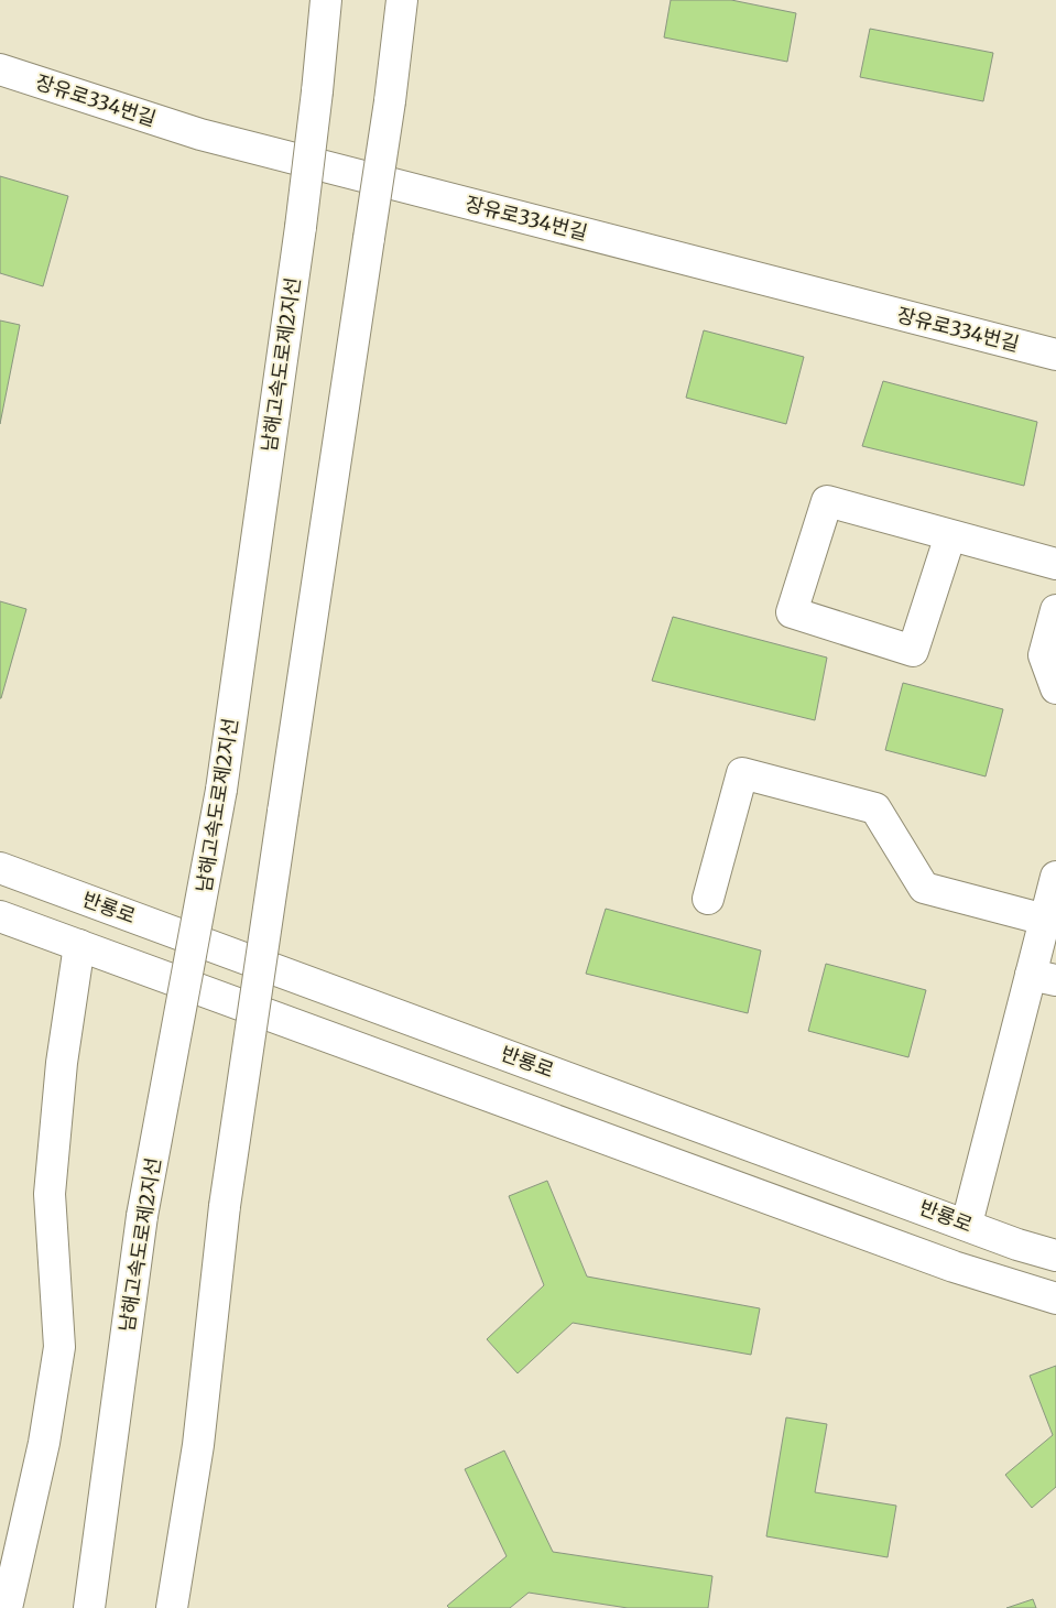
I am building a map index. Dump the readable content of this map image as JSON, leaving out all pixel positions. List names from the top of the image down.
{
  "streets": {
    "main road": ["장유로334번길", "남해고속도로제2지선", "반룡로"]
  }
}
